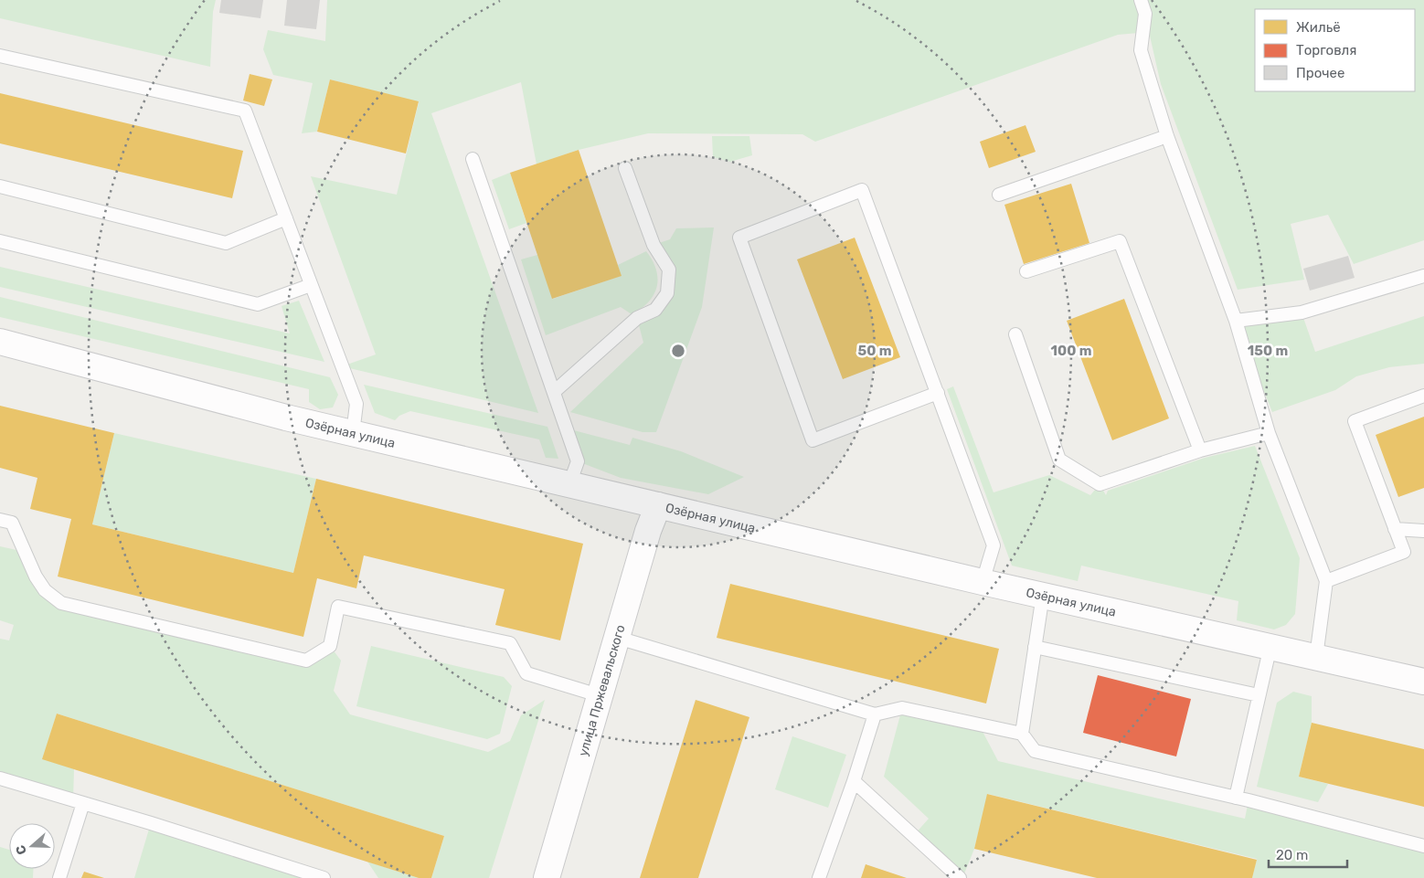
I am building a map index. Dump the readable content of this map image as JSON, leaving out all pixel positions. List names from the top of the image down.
{
  "streets": {
    "street": ["Озёрная улица", "улица Пржевальского"]
  },
  "crossings": [
    ["Озёрная улица", "улица Пржевальского"]
  ],
  "legend": ["Жильё", "Торговля", "Прочее"],
  "scale_bar": "20 m",
  "north": "left",
  "rings": ["50 m", "100 m", "150 m"]
}
